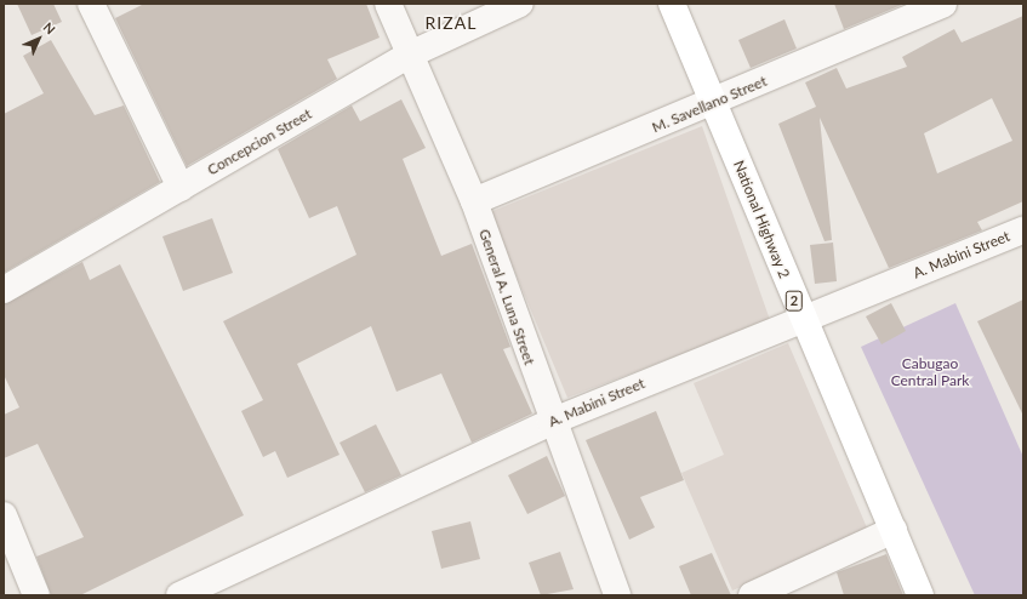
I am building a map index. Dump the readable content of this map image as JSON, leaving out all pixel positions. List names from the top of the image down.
{
  "streets": {
    "highway": ["National Highway 2", "2"],
    "street": [
      "M. Savellano Street",
      "Concepcion Street",
      "A. Mabini Street",
      "General A. Luna Street"
    ]
  },
  "crossings": [
    ["M. Savellano Street", "National Highway 2"],
    ["M. Savellano Street", "General A. Luna Street"],
    ["Concepcion Street", "General A. Luna Street"],
    ["National Highway 2", "A. Mabini Street"],
    ["A. Mabini Street", "General A. Luna Street"]
  ],
  "districts": ["RIZAL"],
  "parks": ["Cabugao Central Park"],
  "north": "top right"
}
